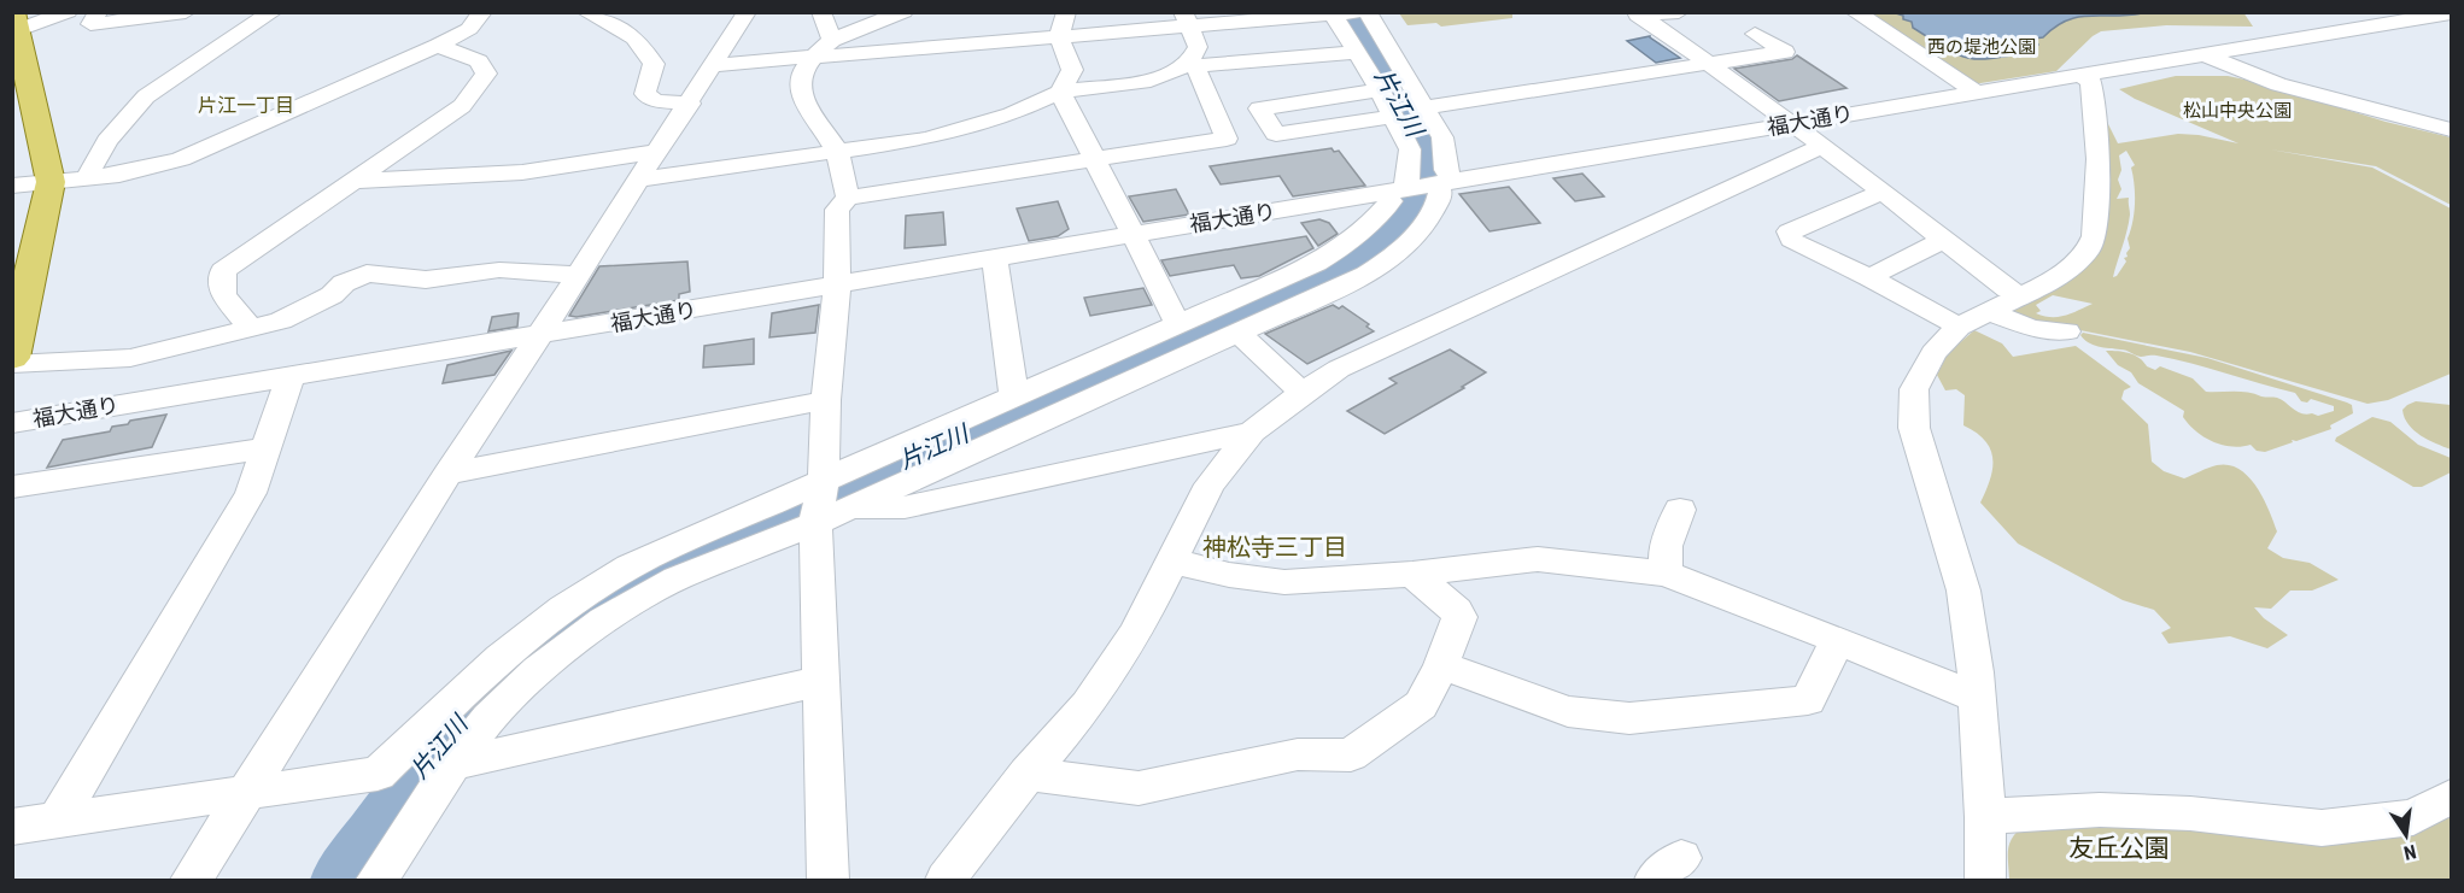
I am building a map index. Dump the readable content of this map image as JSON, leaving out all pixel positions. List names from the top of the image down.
{
  "streets": {
    "street": ["福大通り"]
  },
  "districts": ["片江一丁目", "神松寺三丁目"],
  "water": ["片江川"],
  "parks": ["西の堤池公園", "松山中央公園", "友丘公園"],
  "north": "bottom"
}
